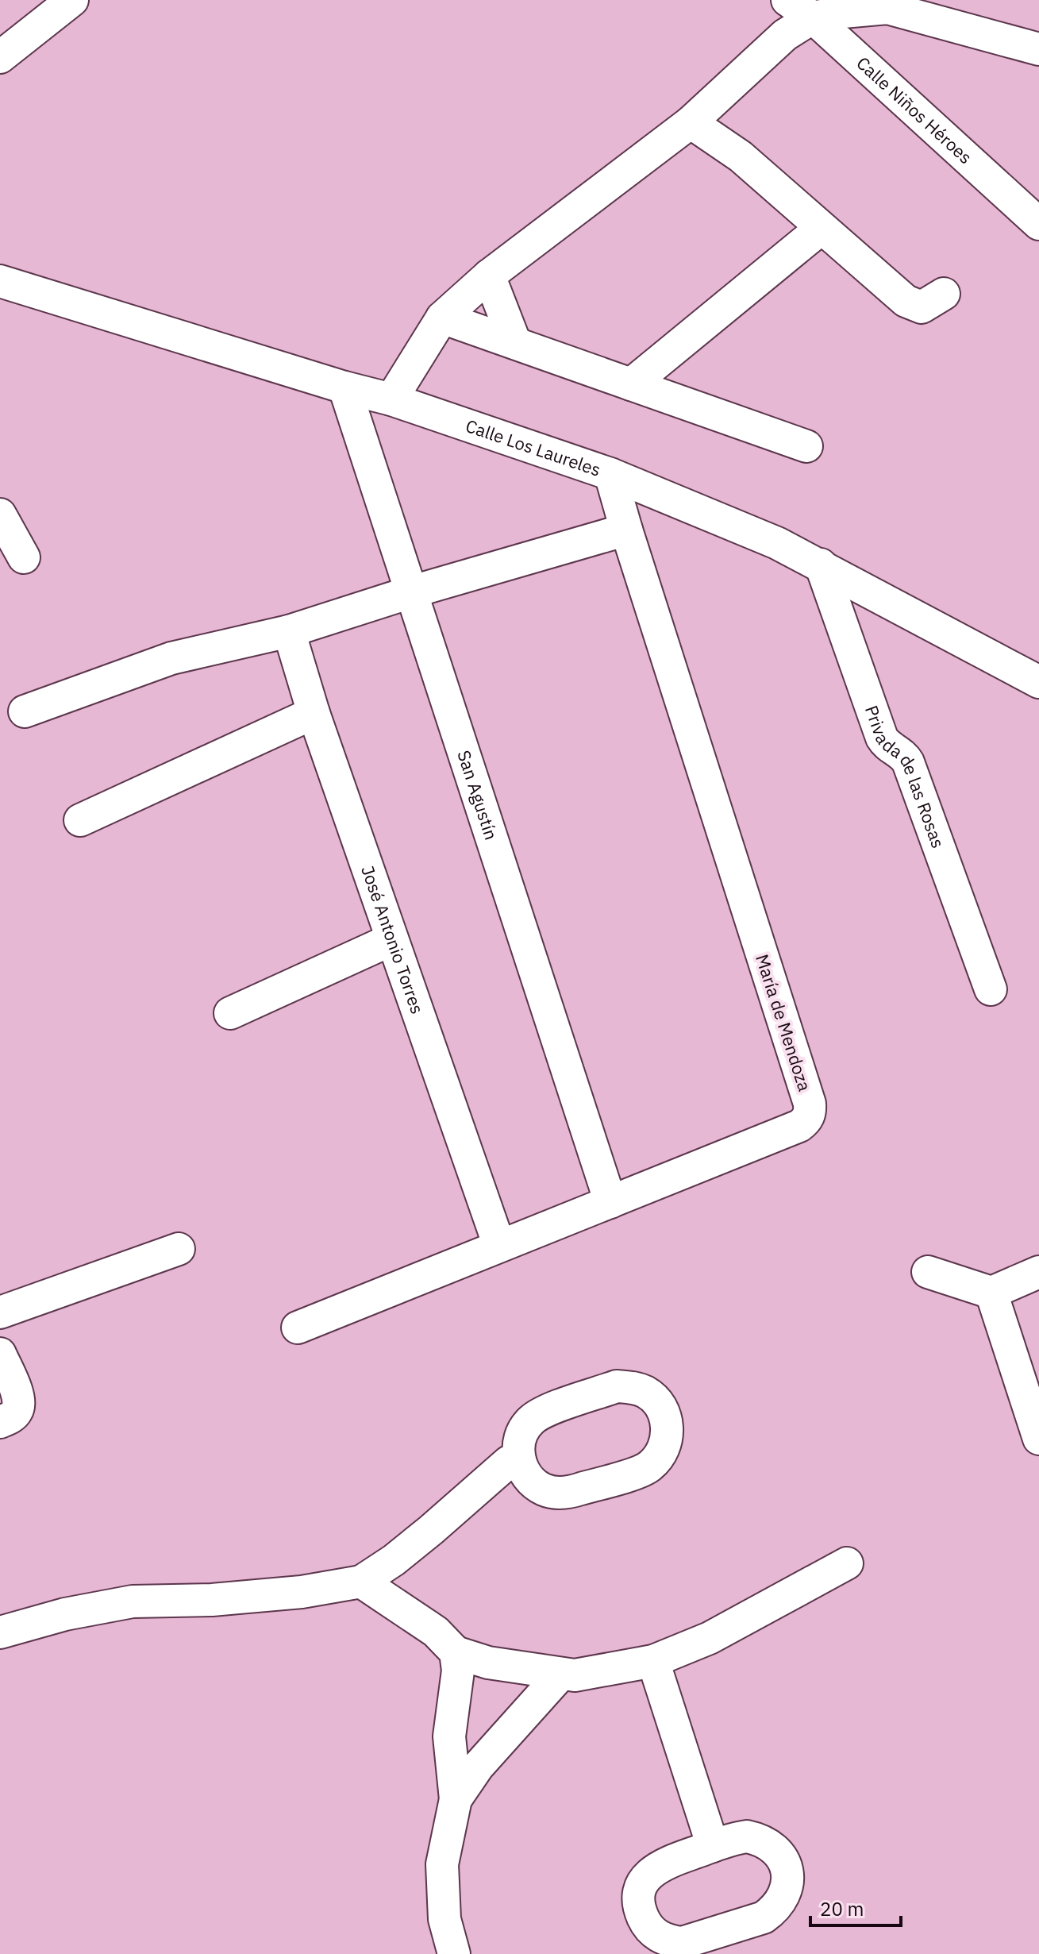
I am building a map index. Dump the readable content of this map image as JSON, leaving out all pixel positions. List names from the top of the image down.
{
  "streets": {
    "street": [
      "Calle Niños Héroes",
      "Calle Los Laureles",
      "Privada de las Rosas",
      "San Agustín",
      "José Antonio Torres",
      "María de Mendoza"
    ]
  },
  "crossings": [
    ["Calle Los Laureles", "Privada de las Rosas"],
    ["Calle Los Laureles", "San Agustín"],
    ["Calle Los Laureles", "María de Mendoza"],
    ["San Agustín", "María de Mendoza"],
    ["José Antonio Torres", "María de Mendoza"]
  ],
  "scale_bar": "20 m"
}
